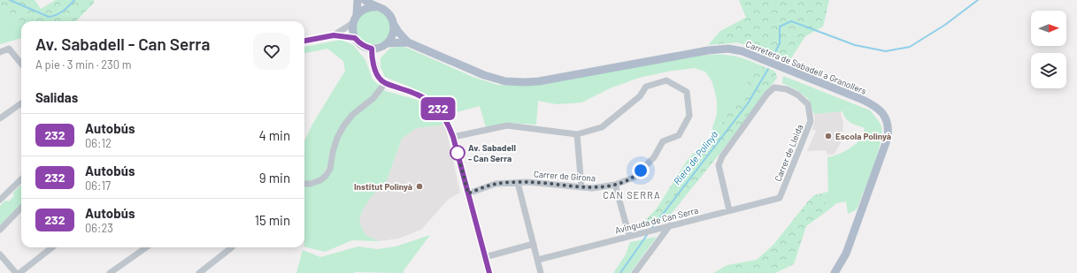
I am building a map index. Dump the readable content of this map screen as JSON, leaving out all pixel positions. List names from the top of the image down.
{
  "streets": {
    "main road": ["Carretera de Sabadell a Granollers"],
    "street": ["Carrer de Lleida", "Carrer de Girona", "Avinguda de Can Serra"]
  },
  "crossings": [
    ["Carrer de Lleida", "Avinguda de Can Serra"]
  ],
  "districts": ["CAN SERRA"],
  "water": ["Riera de Polinyà"],
  "places": ["Escola Polinyà", "Av. Sabadell - Can Serra", "Institut Polinyà"],
  "lines": ["bus line 232"],
  "north": "right",
  "page": {
    "on_map": "232",
    "heading": [
      ["Av. Sabadell - Can Serra", "A pie · 3 min · 230 m"],
      "Salidas"
    ],
    "list": [
      {
        "mark": "232",
        "name": "Autobús",
        "note": "06:12",
        "value": "4 min"
      },
      {
        "mark": "232",
        "name": "Autobús",
        "note": "06:17",
        "value": "9 min"
      },
      {
        "mark": "232",
        "name": "Autobús",
        "note": "06:23",
        "value": "15 min"
      }
    ]
  }
}
